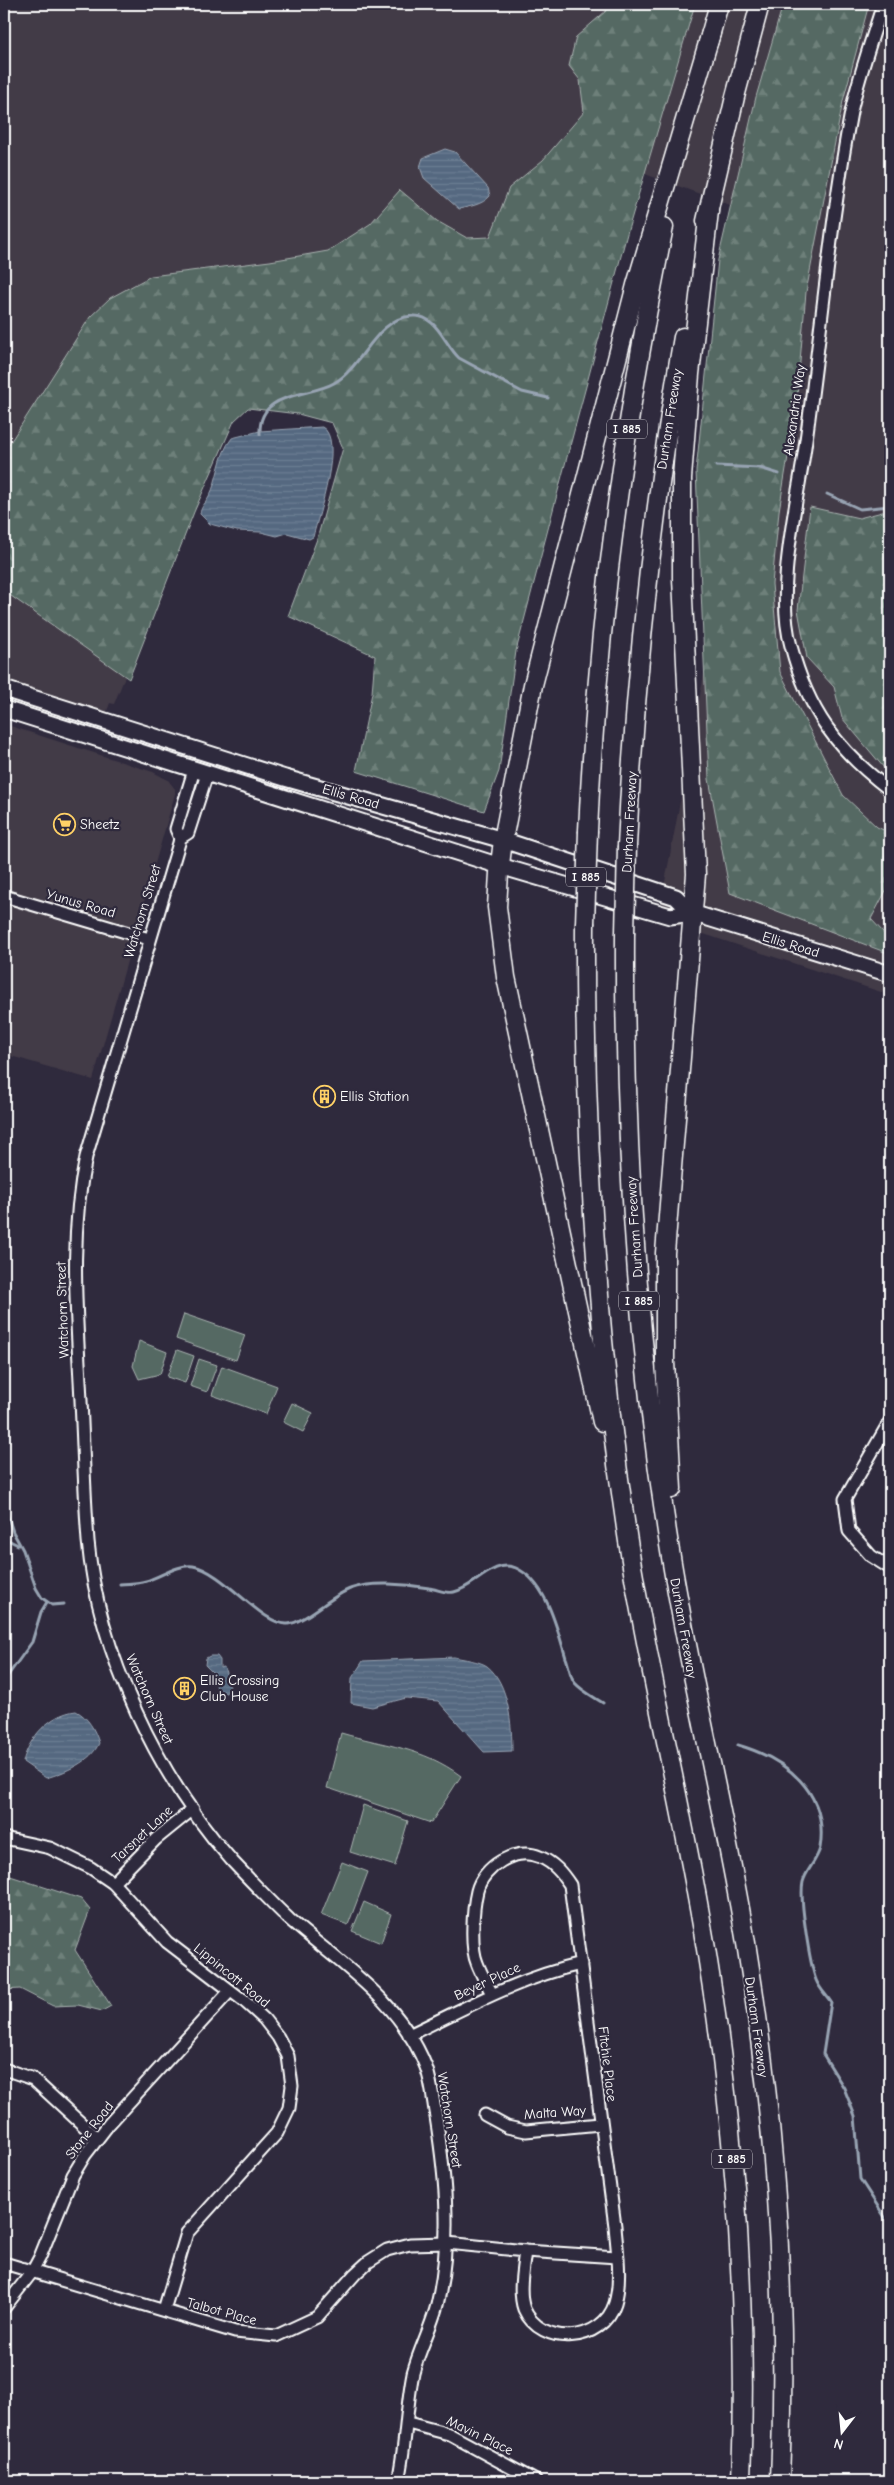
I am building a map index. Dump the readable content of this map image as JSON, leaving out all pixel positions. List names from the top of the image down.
{
  "streets": {
    "highway": ["Durham Freeway", "I 885"],
    "main road": ["Ellis Road"],
    "street": [
      "Alexandria Way",
      "Yunus Road",
      "Watchorn Street",
      "Tarsnet Lane",
      "Lippincott Road",
      "Beyer Place",
      "Fitchie Place",
      "Malta Way",
      "Stone Road",
      "Talbot Place",
      "Mavin Place"
    ]
  },
  "crossings": [
    ["Ellis Road", "Watchorn Street"],
    ["Yunus Road", "Watchorn Street"],
    ["Watchorn Street", "Tarsnet Lane"],
    ["Watchorn Street", "Beyer Place"],
    ["Watchorn Street", "Talbot Place"],
    ["Watchorn Street", "Mavin Place"],
    ["Tarsnet Lane", "Lippincott Road"],
    ["Lippincott Road", "Stone Road"],
    ["Lippincott Road", "Talbot Place"],
    ["Beyer Place", "Fitchie Place"],
    ["Fitchie Place", "Malta Way"],
    ["Fitchie Place", "Talbot Place"],
    ["Stone Road", "Talbot Place"]
  ],
  "places": {
    "supermarket": ["Sheetz"],
    "building": ["Ellis Station", "Ellis Crossing Club House"]
  },
  "north": "bottom"
}
